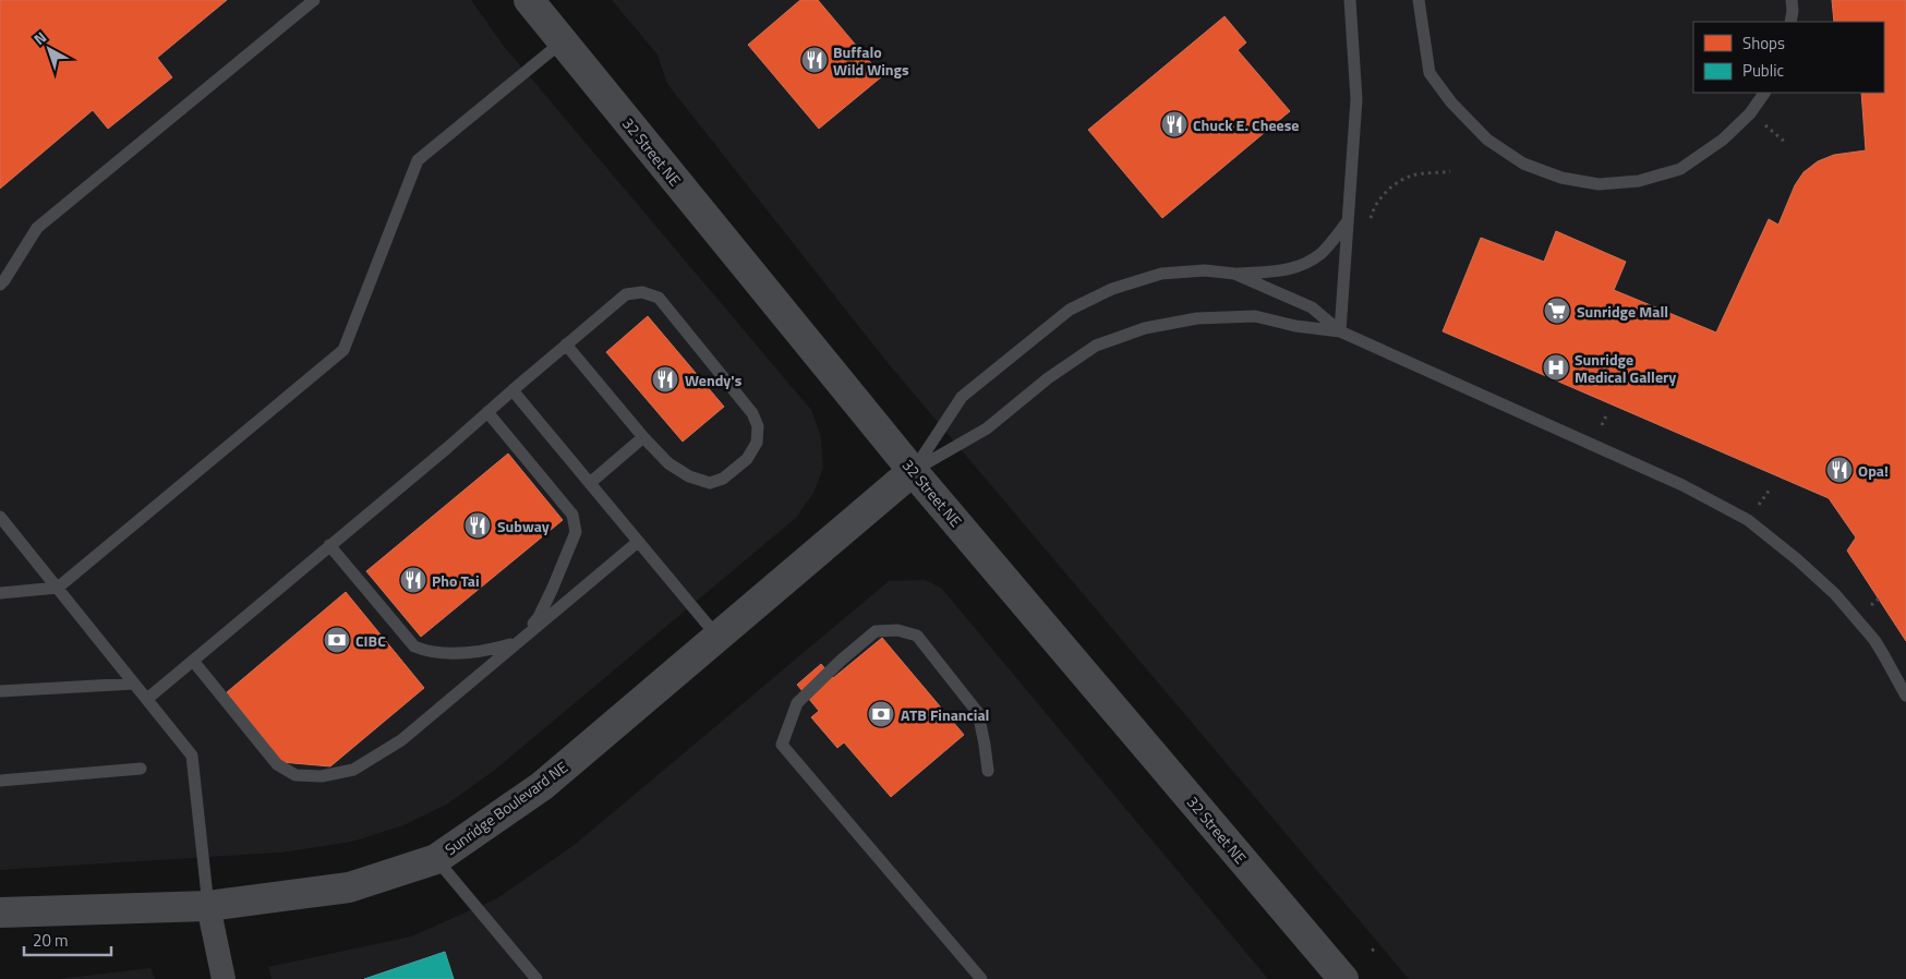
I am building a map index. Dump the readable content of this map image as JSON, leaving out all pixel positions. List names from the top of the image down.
{
  "streets": {
    "street": ["32 Street NE", "Sunridge Boulevard NE"]
  },
  "crossings": [
    ["32 Street NE", "Sunridge Boulevard NE"]
  ],
  "places": {
    "restaurant": [
      "Buffalo Wild Wings",
      "Chuck E. Cheese",
      "Wendy's",
      "Opa!",
      "Subway",
      "Pho Tai"
    ],
    "supermarket": ["Sunridge Mall"],
    "hospital": ["Sunridge Medical Gallery"],
    "bank": ["CIBC", "ATB Financial"]
  },
  "legend": ["Shops", "Public"],
  "scale_bar": "20 m",
  "north": "top left"
}
